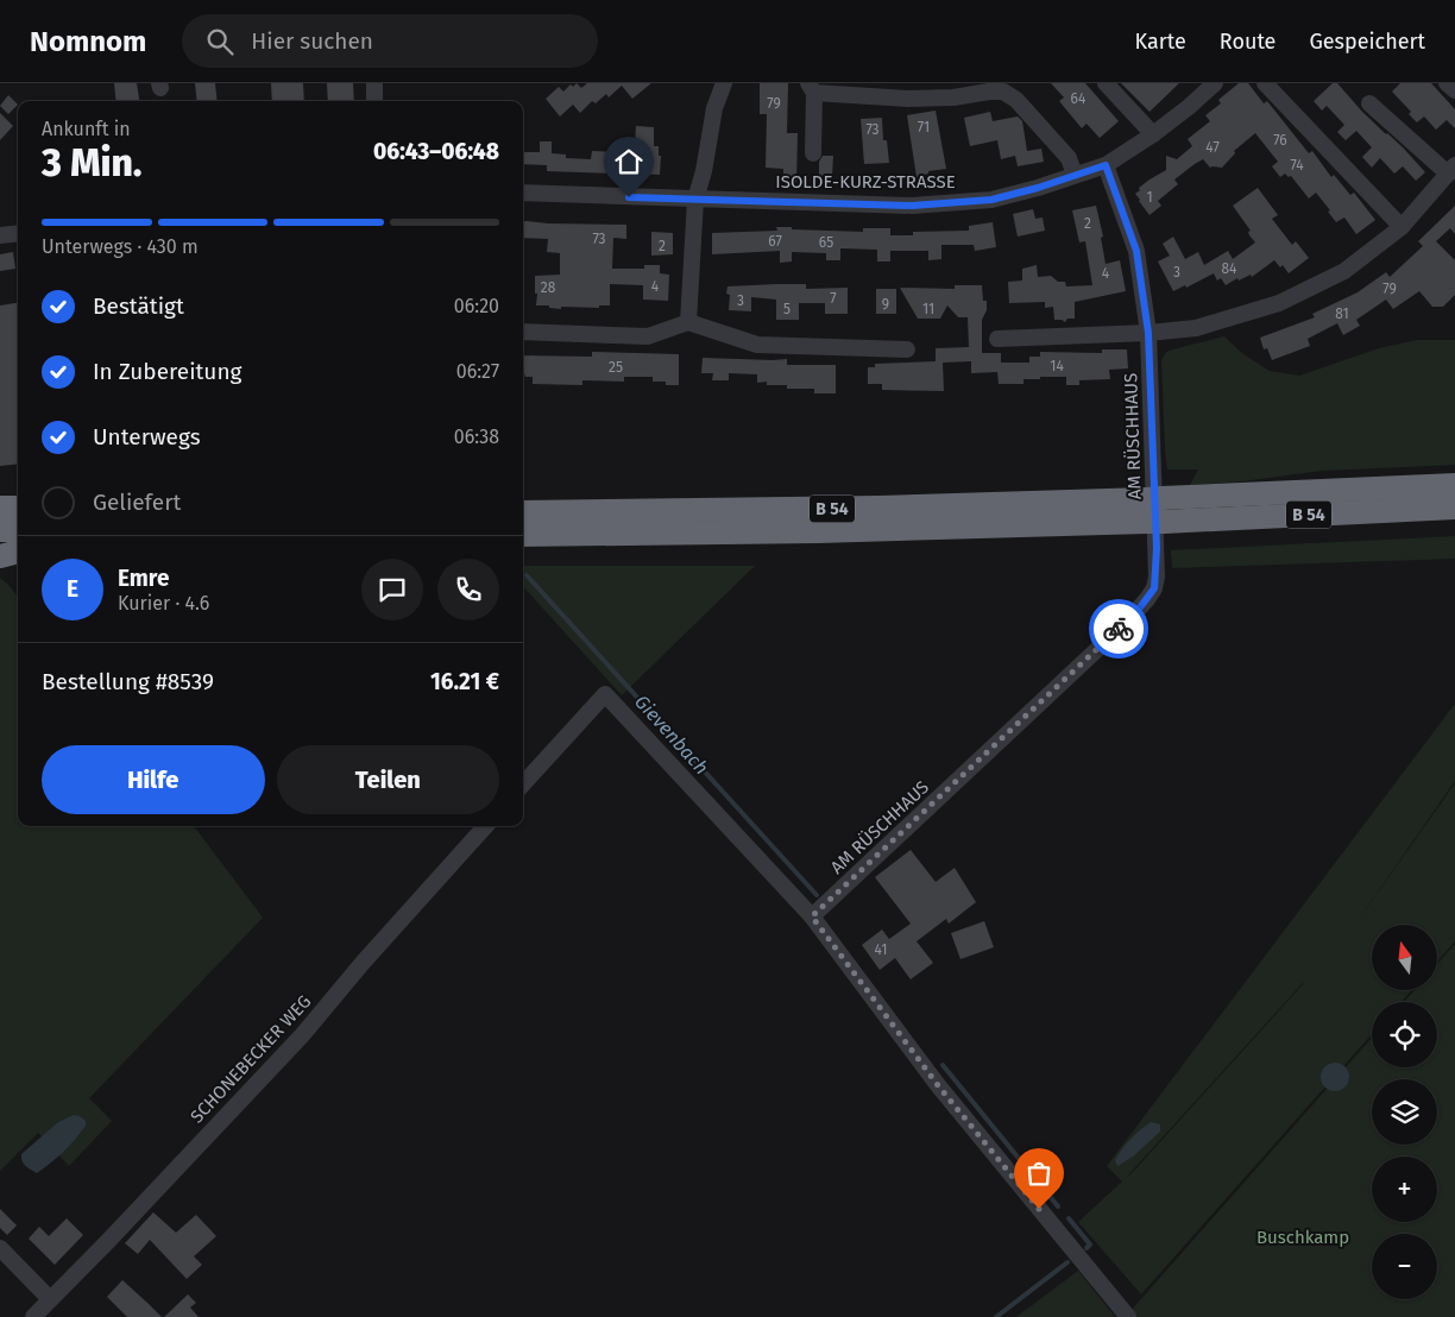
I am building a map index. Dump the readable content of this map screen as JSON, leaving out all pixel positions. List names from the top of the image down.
{
  "streets": {
    "highway": ["B 54"],
    "street": ["ISOLDE-KURZ-STRASSE", "AM RÜSCHHAUS", "SCHONEBECKER WEG"]
  },
  "crossings": [
    ["ISOLDE-KURZ-STRASSE", "AM RÜSCHHAUS"]
  ],
  "water": ["Gievenbach"],
  "parks": ["Buschkamp"],
  "house_numbers": [
    "64",
    "79",
    "71",
    "73",
    "76",
    "47",
    "74",
    "1",
    "2",
    "73",
    "67",
    "65",
    "2",
    "84",
    "3",
    "4",
    "4",
    "28",
    "79",
    "7",
    "3",
    "9",
    "5",
    "11",
    "81",
    "14",
    "25",
    "41"
  ],
  "north": "top",
  "page": {
    "header": "Nomnom",
    "search": "Hier suchen",
    "nav": ["Karte", "Route", "Gespeichert"],
    "heading": ["3 Min.", "Ankunft in", "06:43–06:48"],
    "panel": [
      "Emre",
      "Kurier · 4.6",
      "Bestellung #8539",
      "16.21 €"
    ],
    "bar": "Unterwegs · 430 m",
    "list": [
      ["Bestätigt", "06:20"],
      ["In Zubereitung", "06:27"],
      ["Unterwegs", "06:38"],
      "Geliefert"
    ],
    "round": "E",
    "buttons": ["Hilfe", "Teilen"],
    "map_buttons": ["+", "−"]
  }
}
